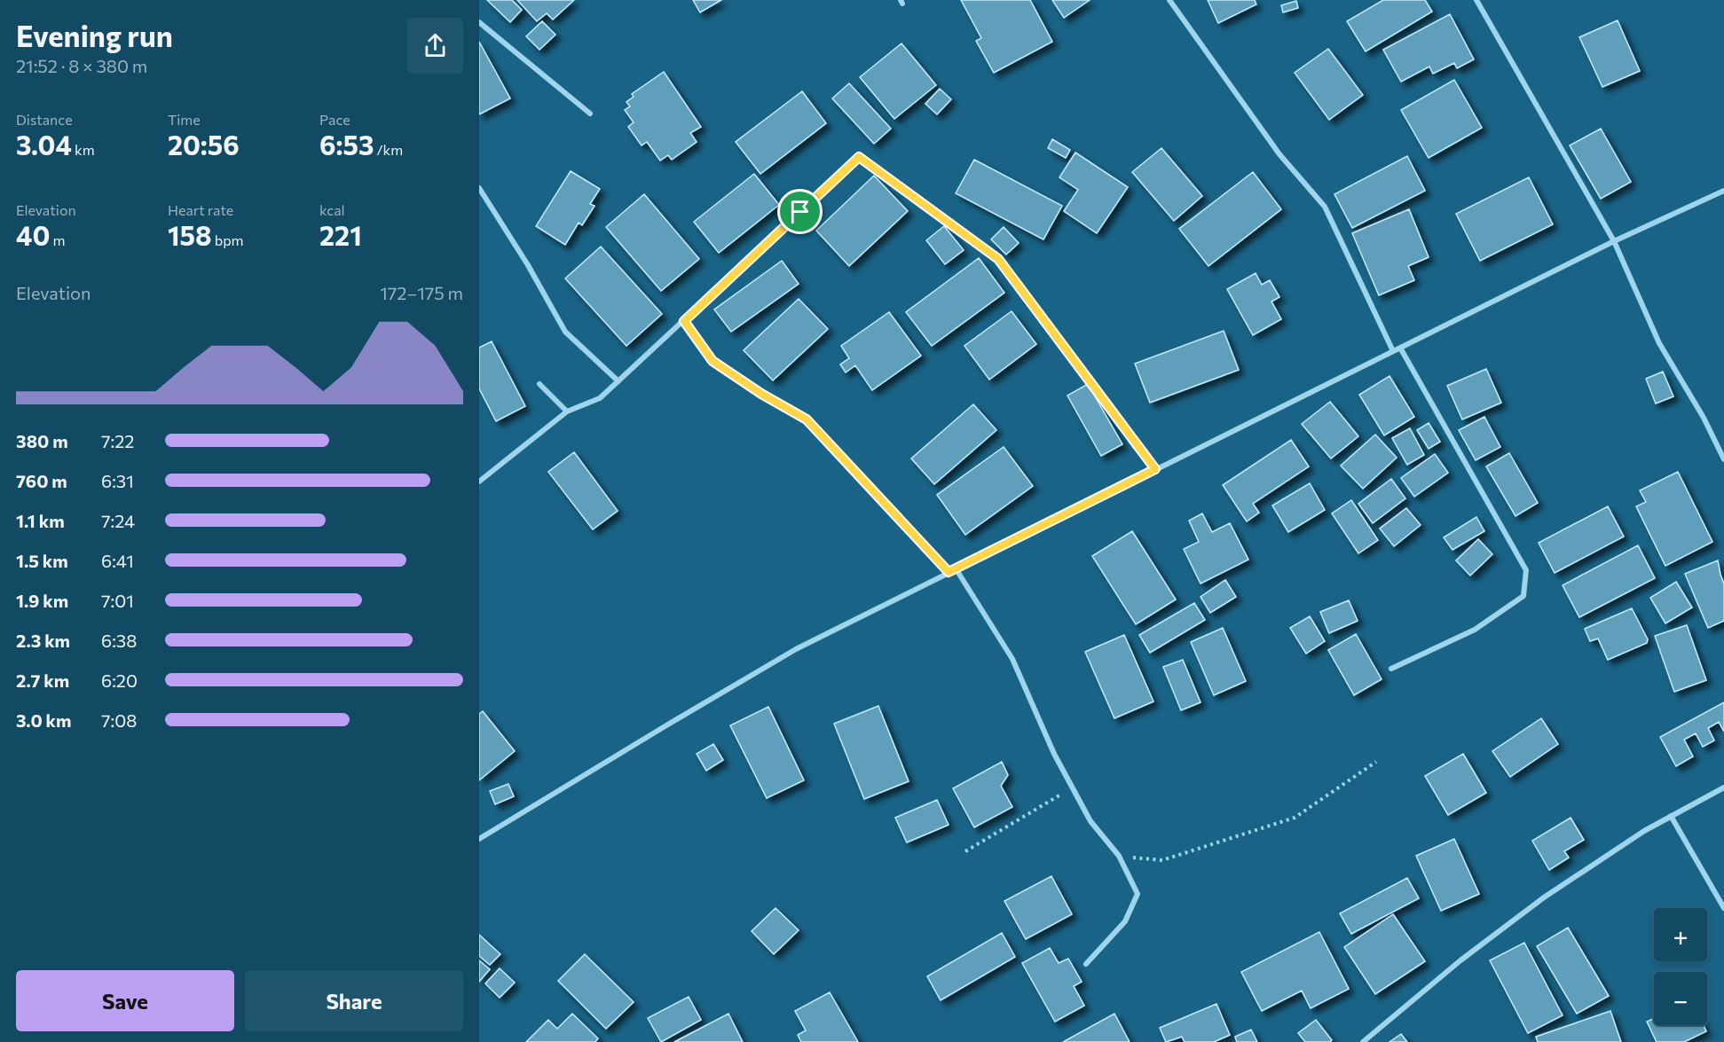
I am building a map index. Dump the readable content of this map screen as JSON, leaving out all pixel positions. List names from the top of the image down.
{
  "page": {
    "heading": ["Evening run", "21:52 · 8 × 380 m"],
    "stats": [
      ["Distance", "3.04 km"],
      ["Time", "20:56"],
      ["Pace", "6:53 /km"],
      ["Elevation", "40 m"],
      ["Heart rate", "158 bpm"],
      ["kcal", "221"]
    ],
    "chart": ["Elevation", "172–175 m"],
    "list": [
      {
        "name": "380 m",
        "note": "7:22"
      },
      {
        "name": "760 m",
        "note": "6:31"
      },
      {
        "name": "1.1 km",
        "note": "7:24"
      },
      {
        "name": "1.5 km",
        "note": "6:41"
      },
      {
        "name": "1.9 km",
        "note": "7:01"
      },
      {
        "name": "2.3 km",
        "note": "6:38"
      },
      {
        "name": "2.7 km",
        "note": "6:20"
      },
      {
        "name": "3.0 km",
        "note": "7:08"
      }
    ],
    "map_buttons": ["+", "−"],
    "buttons": ["Save", "Share"]
  }
}
